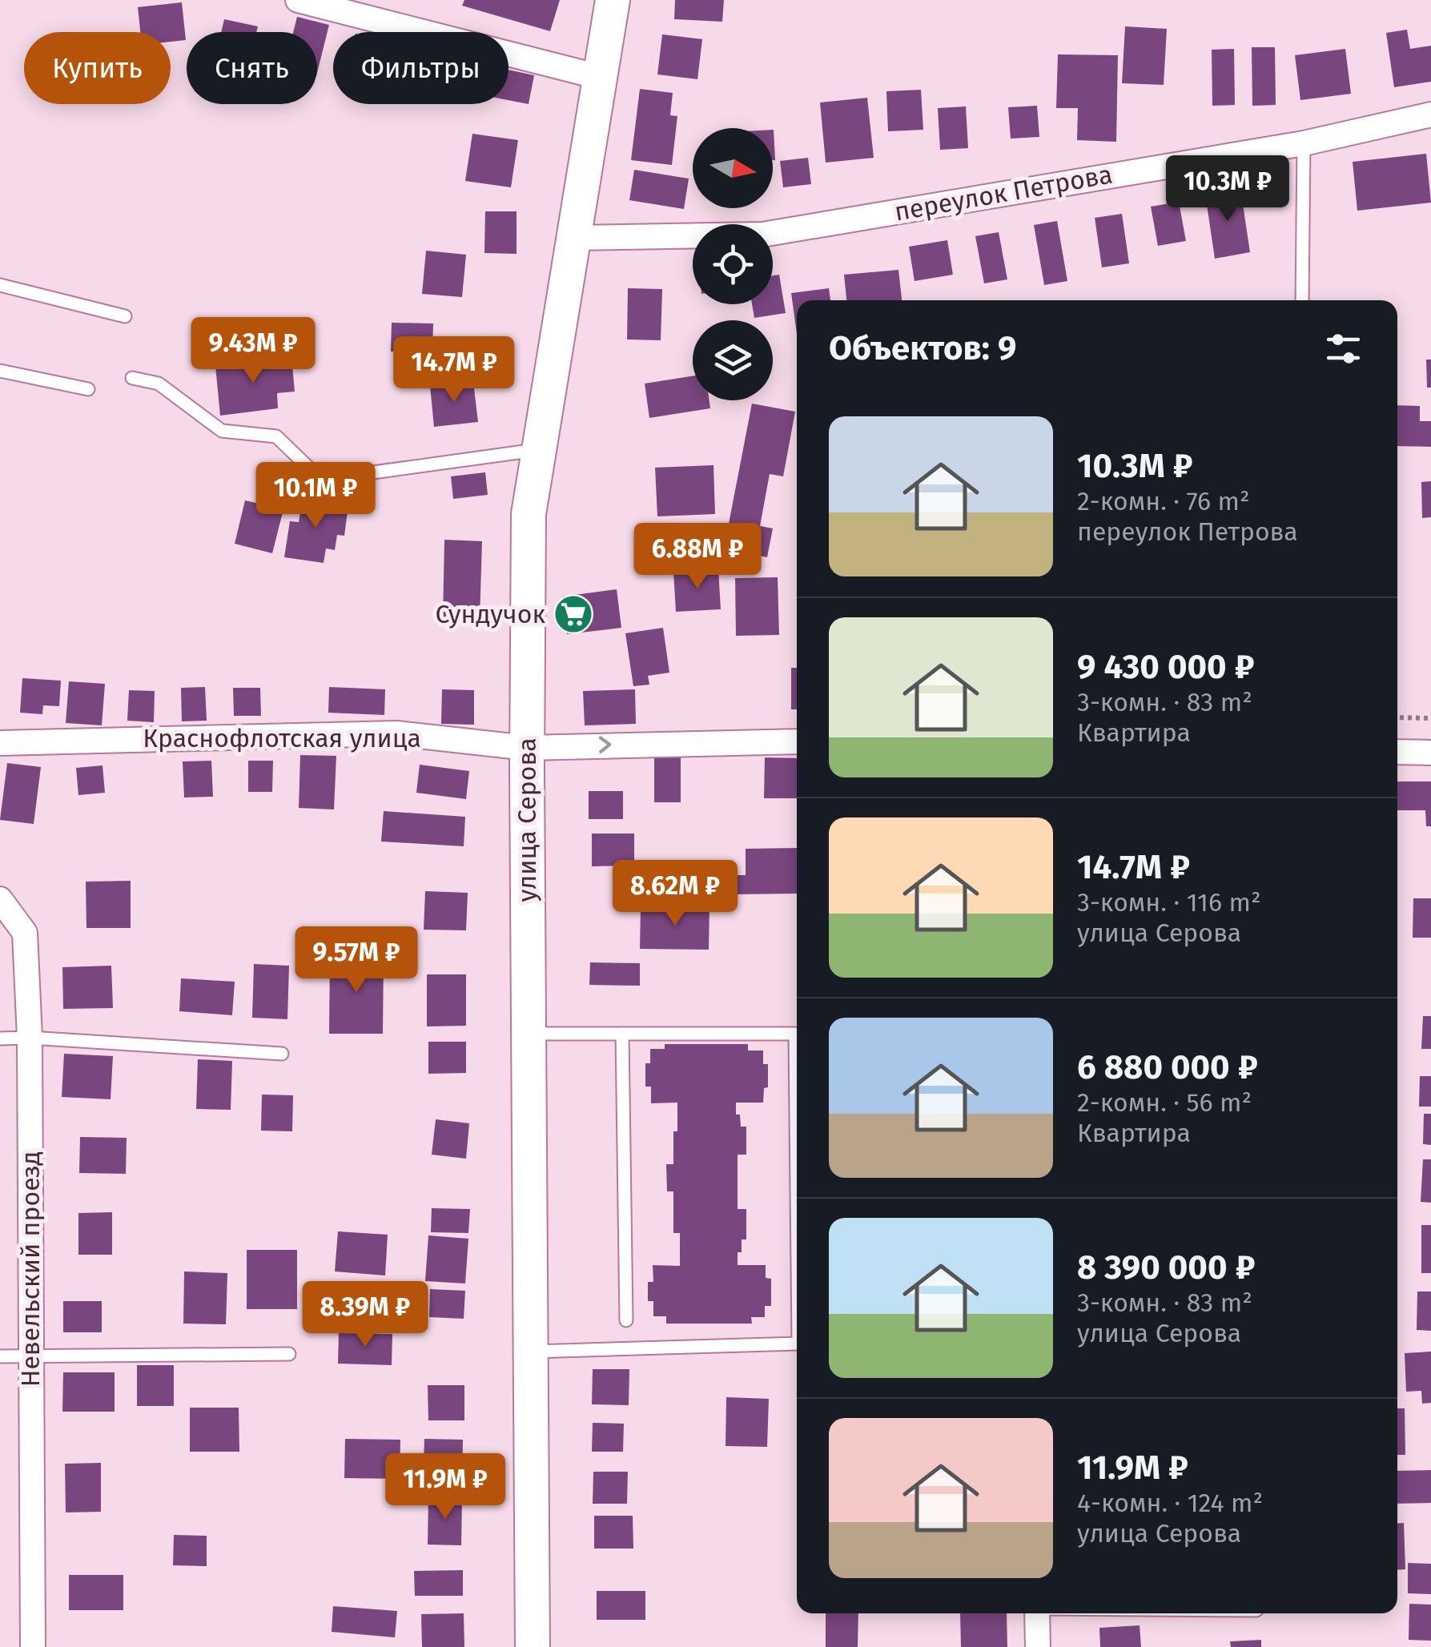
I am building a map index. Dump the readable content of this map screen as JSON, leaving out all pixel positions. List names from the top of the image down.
{
  "streets": {
    "main road": ["улица Серова"],
    "street": ["переулок Петрова", "Краснофлотская улица", "Невельский проезд"]
  },
  "crossings": [
    ["переулок Петрова", "улица Серова"],
    ["Краснофлотская улица", "улица Серова"]
  ],
  "places": {
    "supermarket": ["Сундучок"]
  },
  "north": "right",
  "page": {
    "chip": ["Купить", "Снять", "Фильтры"],
    "price": [
      "10.3M ₽",
      "9.43M ₽",
      "14.7M ₽",
      "10.1M ₽",
      "6.88M ₽",
      "8.62M ₽",
      "9.57M ₽",
      "8.39M ₽",
      "11.9M ₽"
    ],
    "heading": "Объектов: 9",
    "list": [
      {
        "name": "10.3M ₽",
        "note": "2-комн. · 76 m² · переулок Петрова"
      },
      {
        "name": "9 430 000 ₽",
        "note": "3-комн. · 83 m² · Квартира"
      },
      {
        "name": "14.7M ₽",
        "note": "3-комн. · 116 m² · улица Серова"
      },
      {
        "name": "6 880 000 ₽",
        "note": "2-комн. · 56 m² · Квартира"
      },
      {
        "name": "8 390 000 ₽",
        "note": "3-комн. · 83 m² · улица Серова"
      },
      {
        "name": "11.9M ₽",
        "note": "4-комн. · 124 m² · улица Серова"
      }
    ]
  }
}
